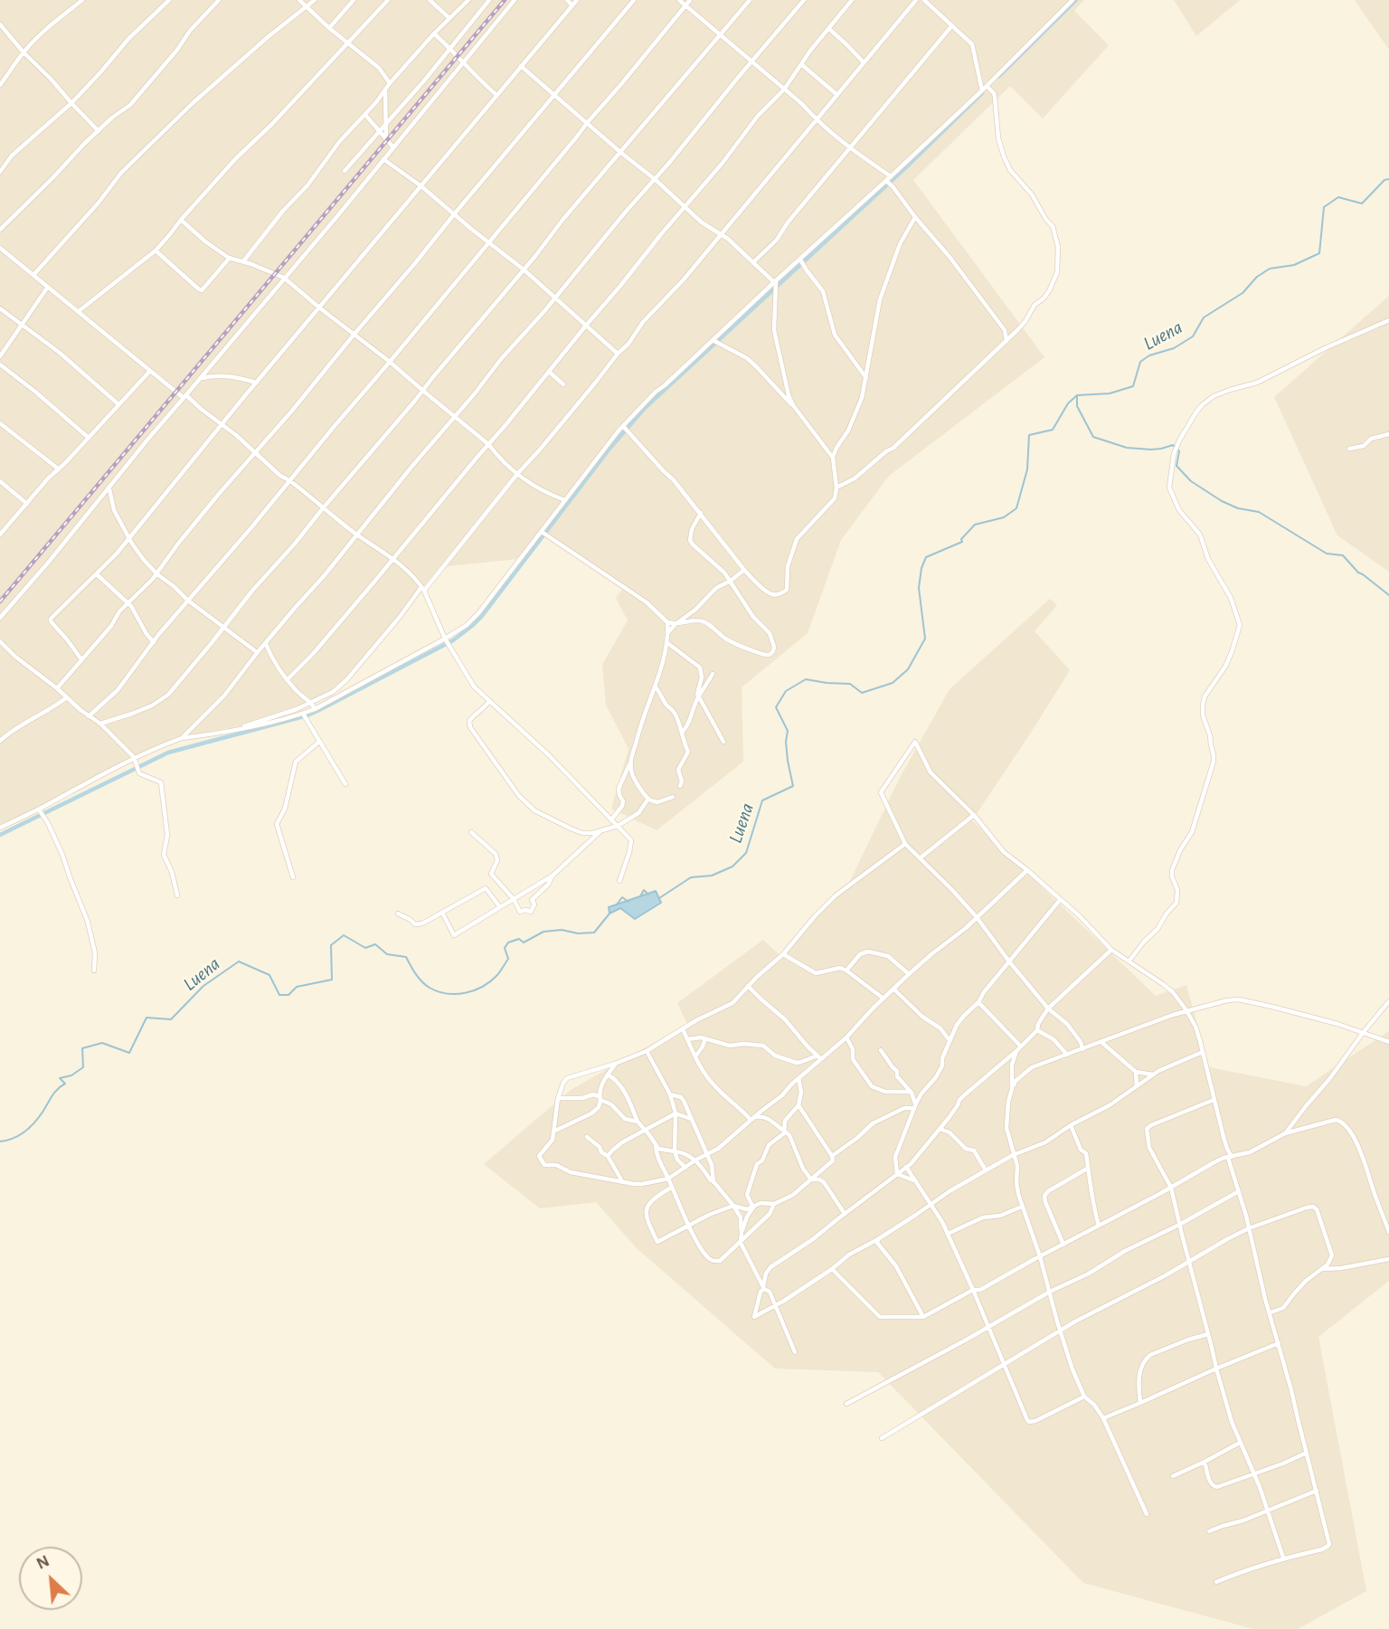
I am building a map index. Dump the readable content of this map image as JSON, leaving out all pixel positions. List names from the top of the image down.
{
  "water": ["Luena"],
  "north": "top left"
}
